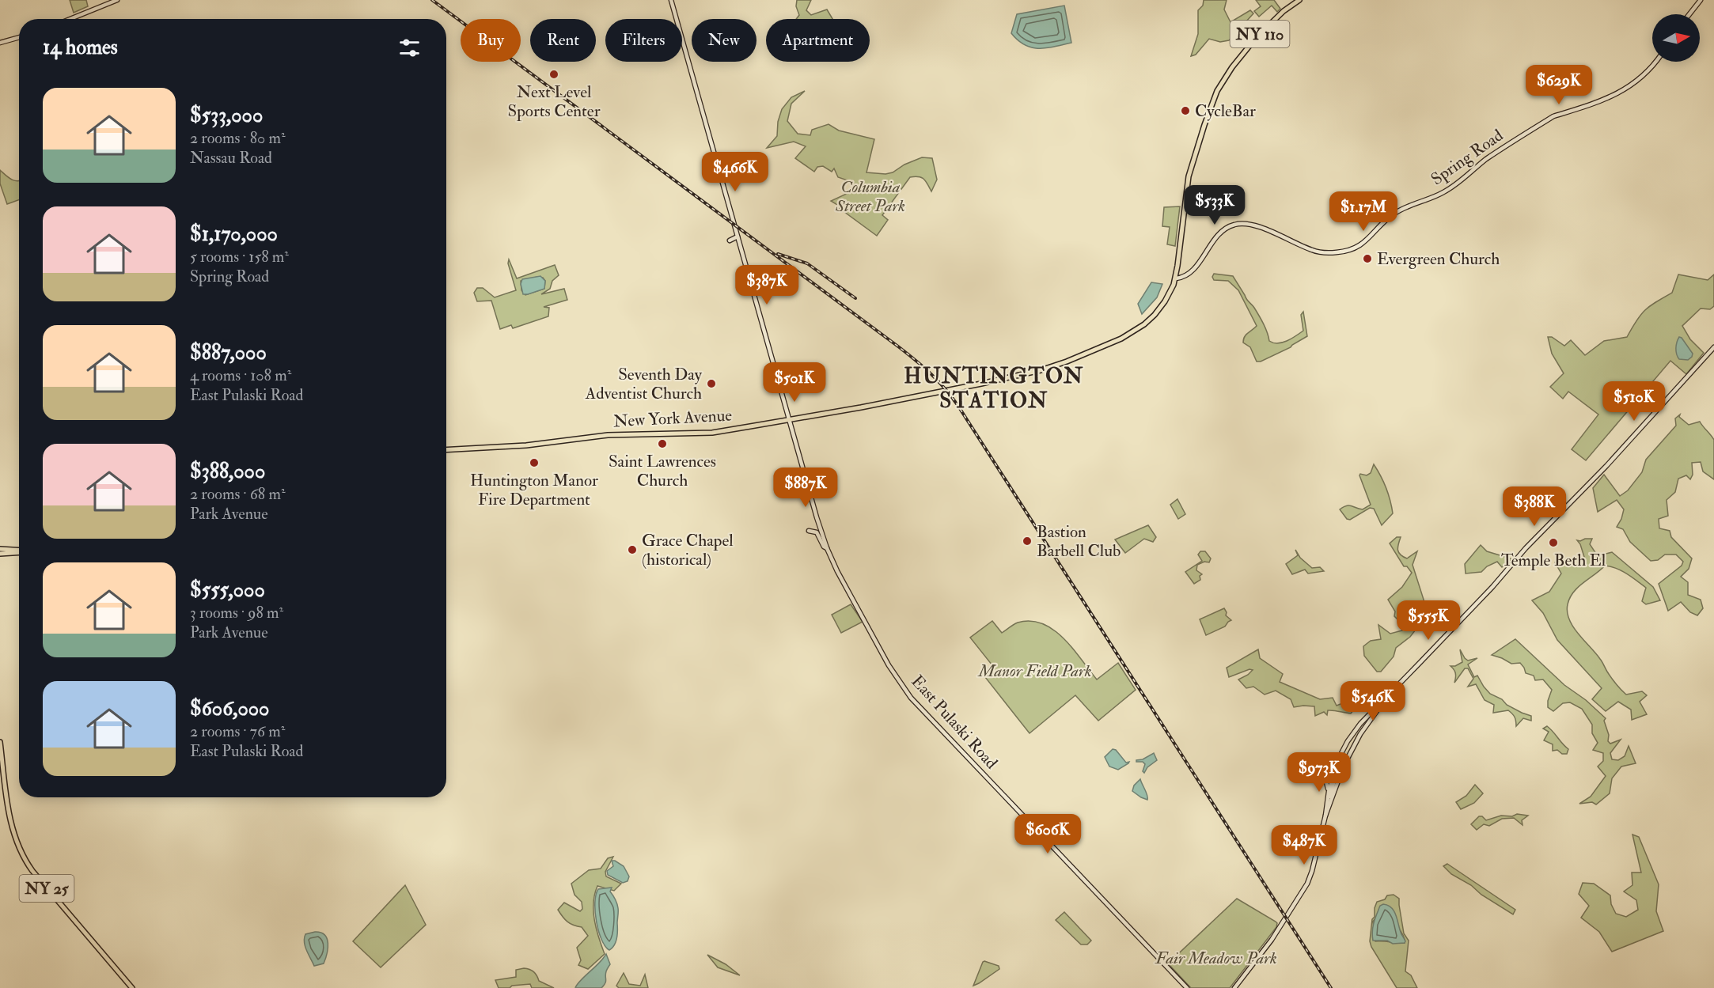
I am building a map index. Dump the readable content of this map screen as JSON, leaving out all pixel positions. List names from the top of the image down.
{
  "streets": {
    "main road": [
      "NY 110",
      "Spring Road",
      "New York Avenue",
      "East Pulaski Road",
      "NY 25"
    ]
  },
  "crossings": [
    ["Spring Road", "New York Avenue"],
    ["New York Avenue", "East Pulaski Road"]
  ],
  "districts": ["HUNTINGTON STATION"],
  "parks": ["Columbia Street Park", "Manor Field Park", "Fair Meadow Park"],
  "places": [
    "Next Level Sports Center",
    "CycleBar",
    "Evergreen Church",
    "Seventh Day Adventist Church",
    "Saint Lawrences Church",
    "Huntington Manor Fire Department",
    "Bastion Barbell Club",
    "Temple Beth El",
    "Grace Chapel (historical)"
  ],
  "north": "right",
  "page": {
    "chip": [
      "Buy",
      "Rent",
      "Filters",
      "New",
      "Apartment"
    ],
    "heading": "14 homes",
    "price": [
      "$629K",
      "$466K",
      "$533K",
      "$1.17M",
      "$387K",
      "$501K",
      "$510K",
      "$887K",
      "$388K",
      "$555K",
      "$546K",
      "$973K",
      "$606K",
      "$487K"
    ],
    "list": [
      {
        "name": "$533,000",
        "note": "2 rooms · 80 m² · Nassau Road"
      },
      {
        "name": "$1,170,000",
        "note": "5 rooms · 158 m² · Spring Road"
      },
      {
        "name": "$887,000",
        "note": "4 rooms · 108 m² · East Pulaski Road"
      },
      {
        "name": "$388,000",
        "note": "2 rooms · 68 m² · Park Avenue"
      },
      {
        "name": "$555,000",
        "note": "3 rooms · 98 m² · Park Avenue"
      },
      {
        "name": "$606,000",
        "note": "2 rooms · 76 m² · East Pulaski Road"
      }
    ]
  }
}
